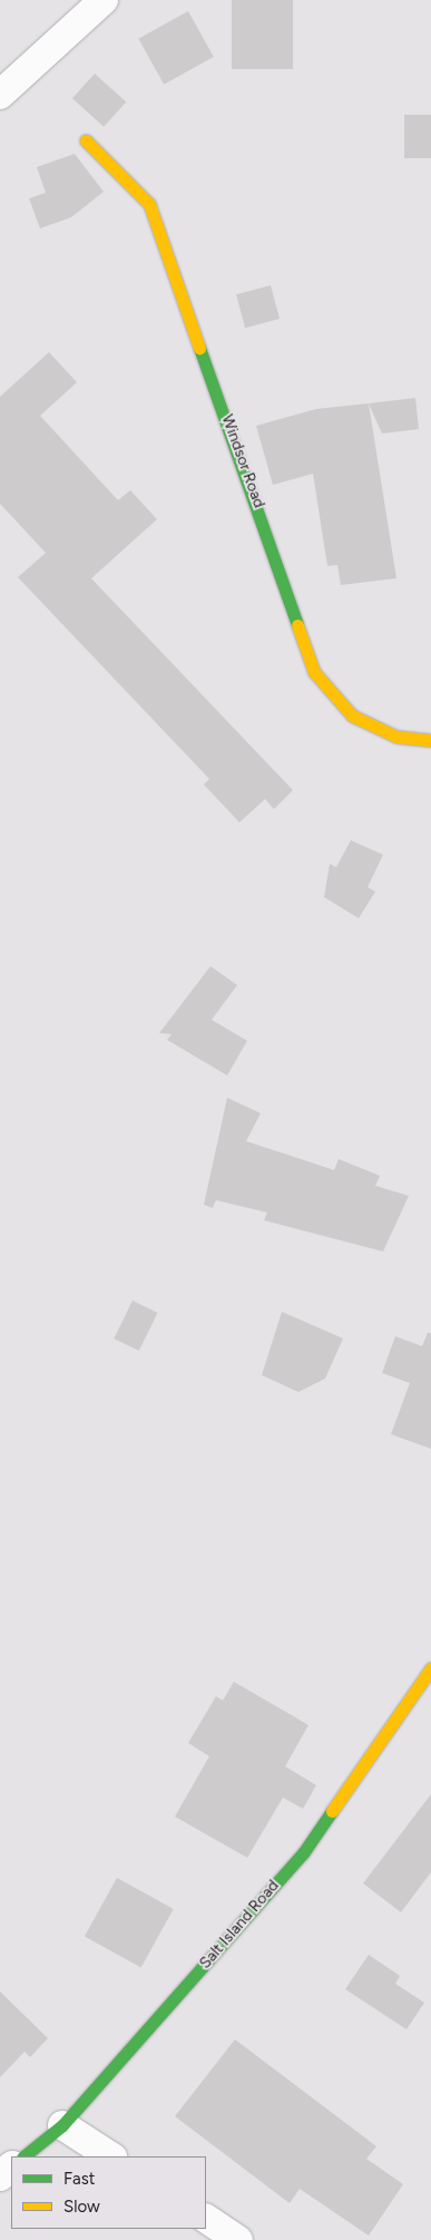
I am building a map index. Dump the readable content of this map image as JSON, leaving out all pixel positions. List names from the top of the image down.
{
  "streets": {
    "street": ["Windsor Road", "Salt Island Road"]
  },
  "legend": ["Fast", "Slow"]
}
